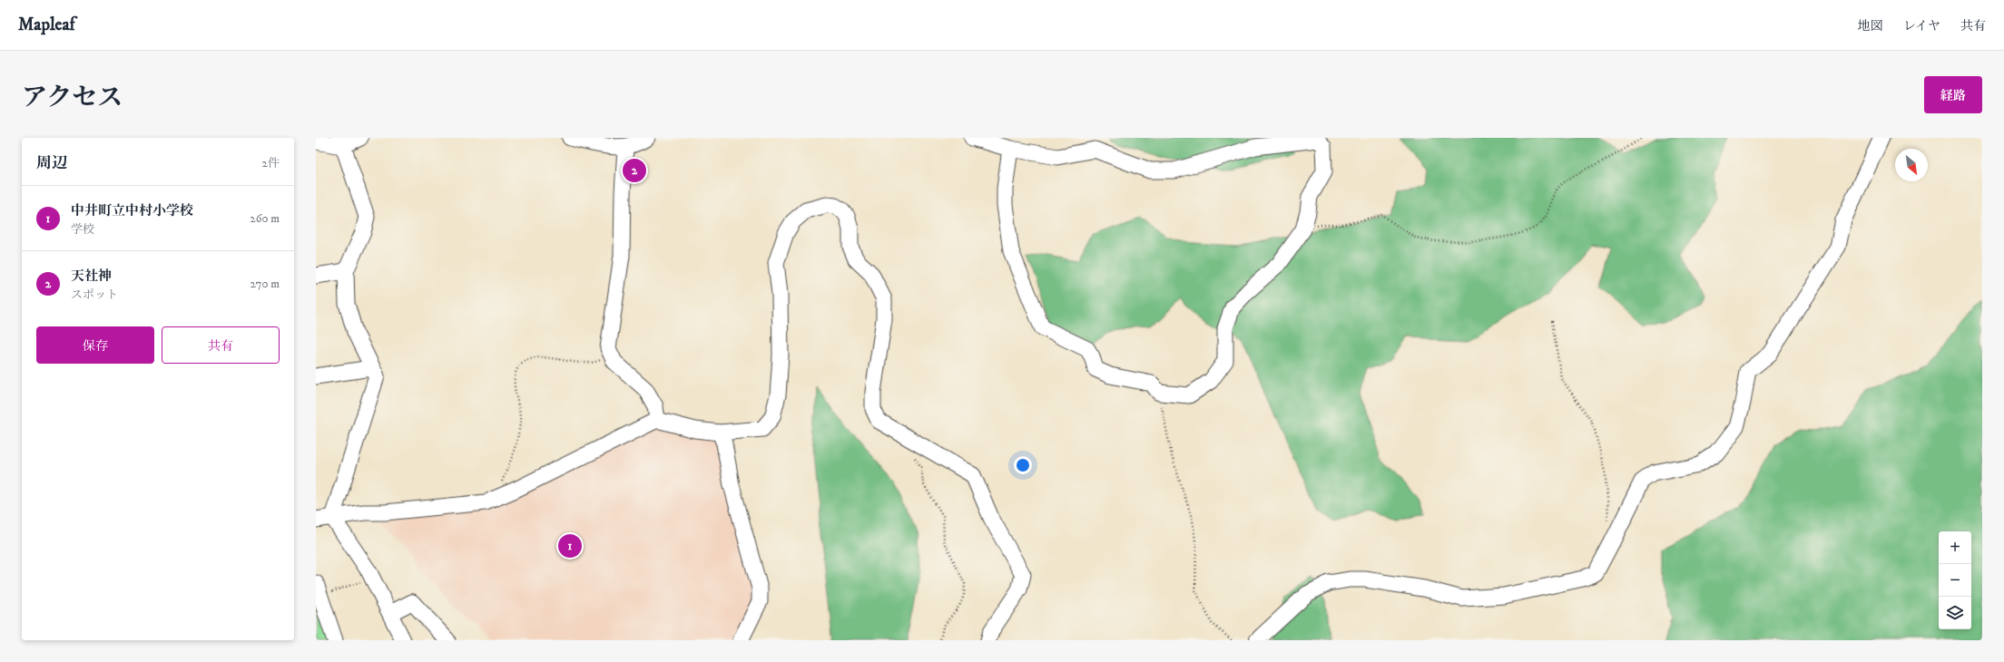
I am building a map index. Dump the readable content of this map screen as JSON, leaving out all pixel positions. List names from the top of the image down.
{
  "north": "bottom right",
  "page": {
    "header": "Mapleaf",
    "nav": ["地図", "レイヤ", "共有"],
    "title": "アクセス",
    "buttons": [
      "経路",
      ["保存", "共有"]
    ],
    "heading": ["周辺", "2件"],
    "pins": ["2", "1"],
    "list": [
      {
        "mark": "1",
        "name": "中井町立中村小学校",
        "note": "学校",
        "value": "260 m"
      },
      {
        "mark": "2",
        "name": "天社神",
        "note": "スポット",
        "value": "270 m"
      }
    ],
    "map_buttons": ["+", "−"]
  }
}
